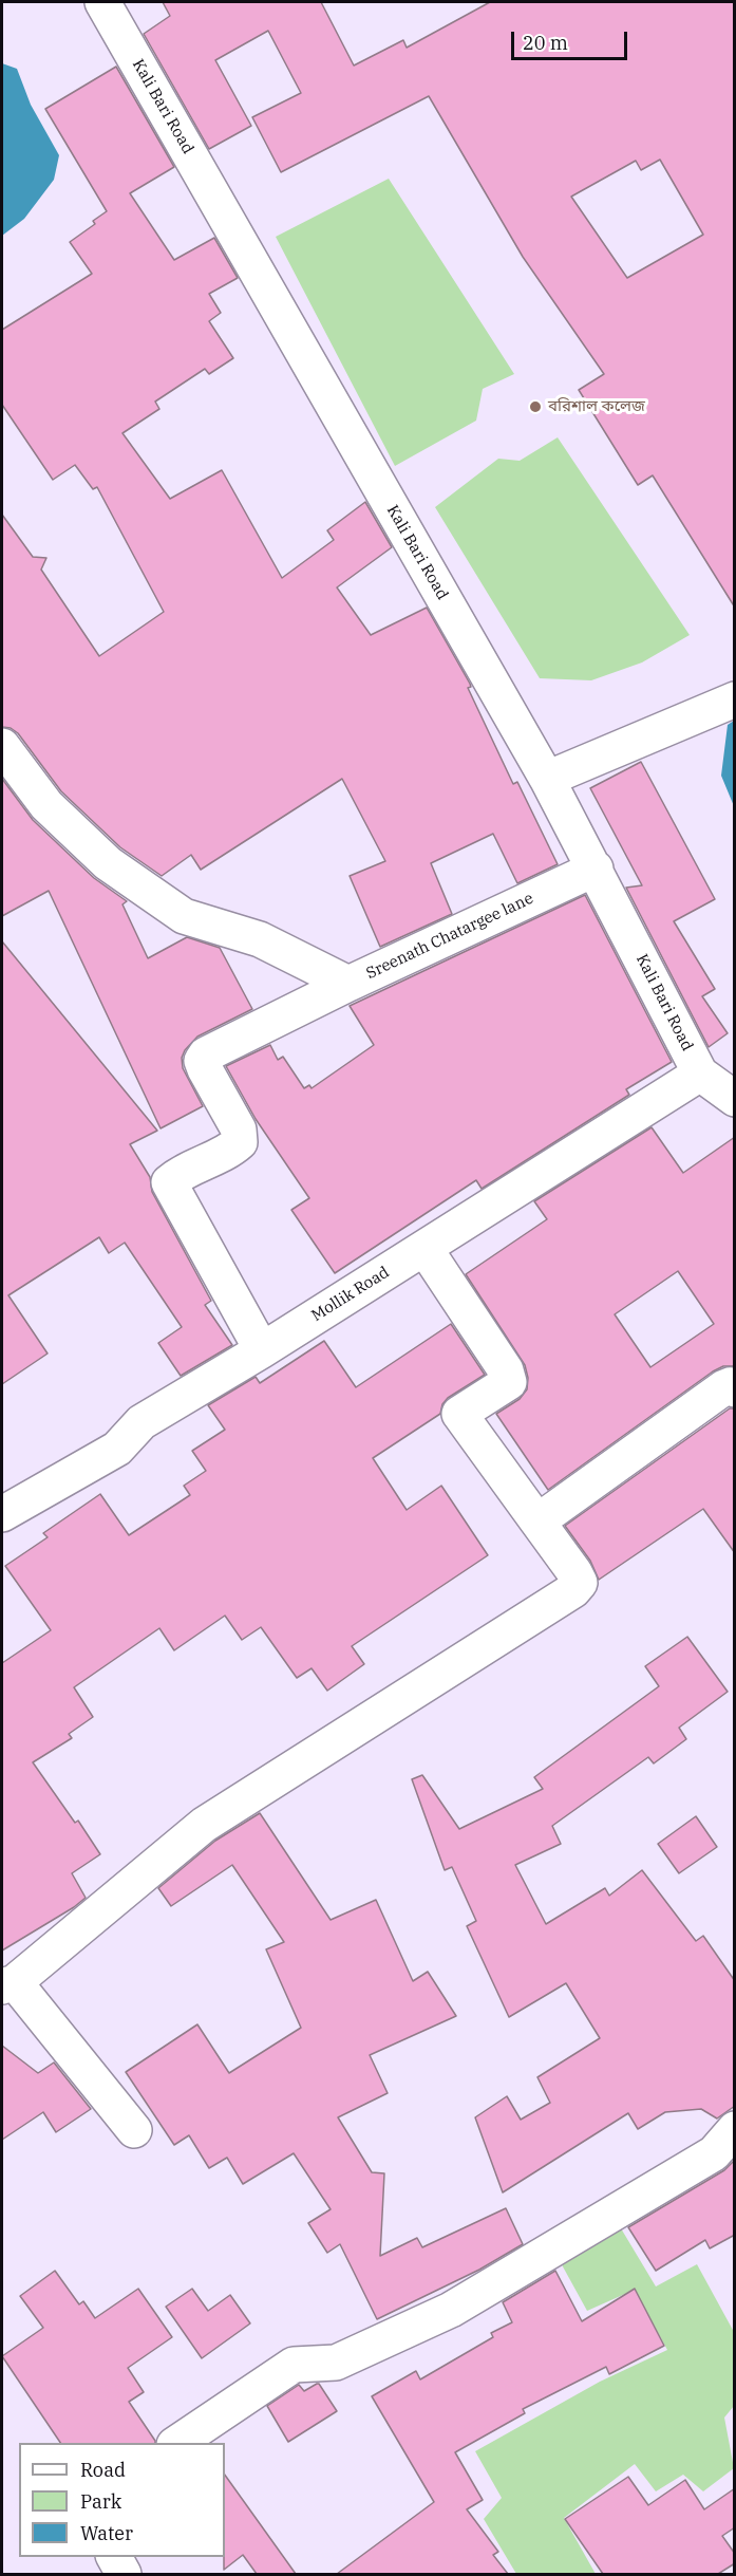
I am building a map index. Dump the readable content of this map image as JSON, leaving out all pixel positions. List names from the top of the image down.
{
  "streets": {
    "street": ["Kali Bari Road", "Sreenath Chatargee lane", "Mollik Road"]
  },
  "crossings": [
    ["Kali Bari Road", "Sreenath Chatargee lane"],
    ["Kali Bari Road", "Mollik Road"]
  ],
  "places": ["বরিশাল কলেজ"],
  "legend": ["Road", "Park", "Water"],
  "scale_bar": "20 m"
}
